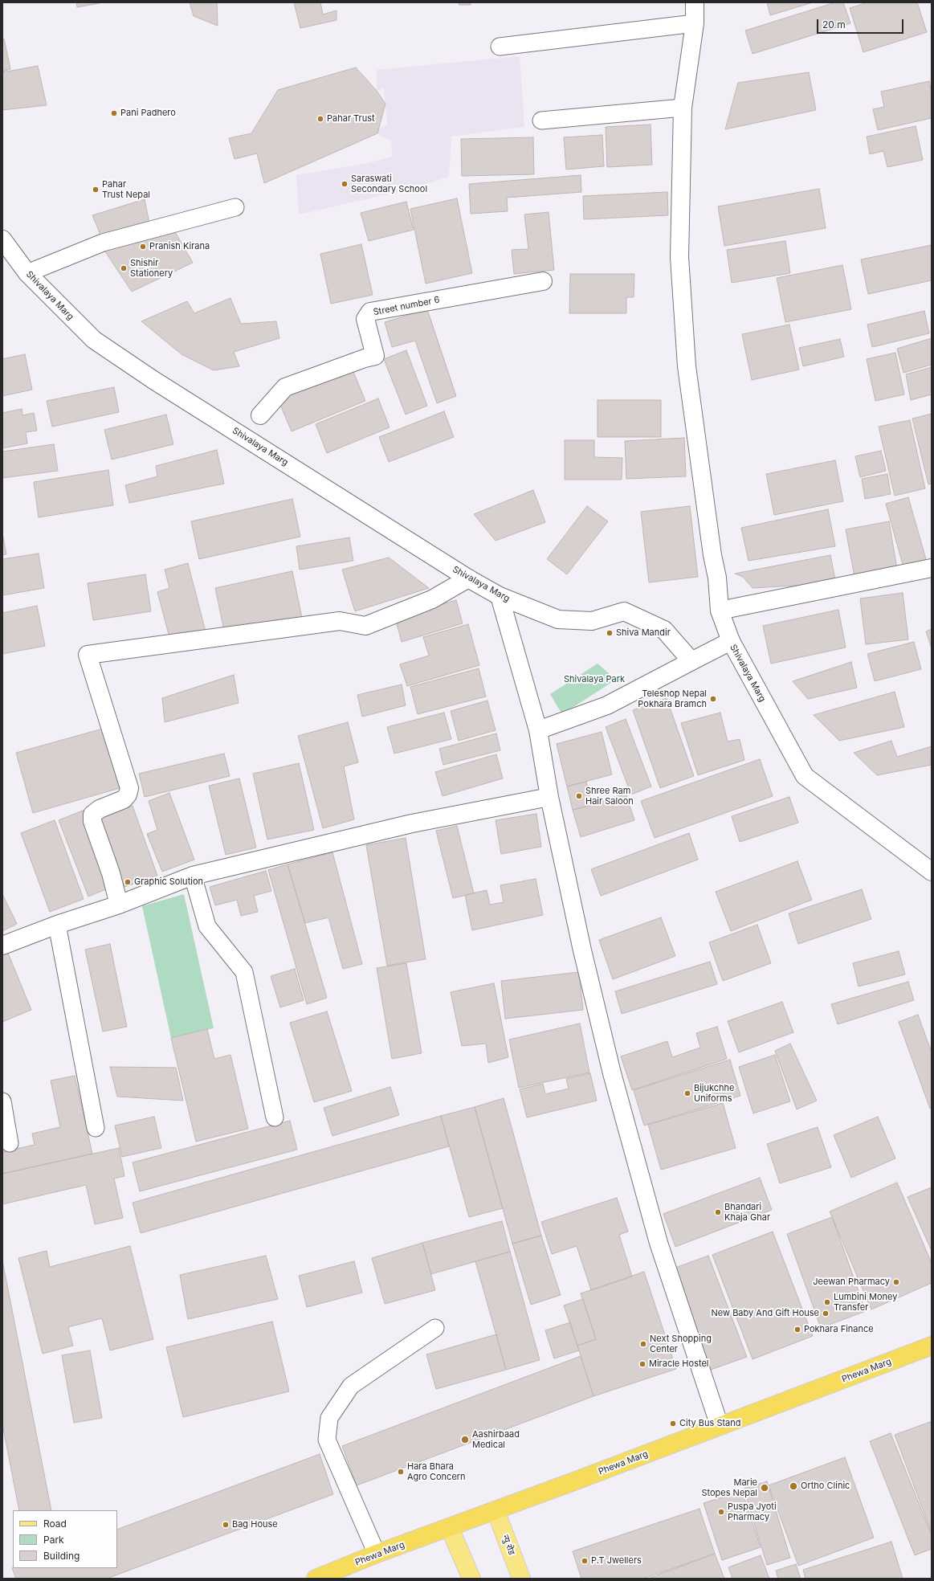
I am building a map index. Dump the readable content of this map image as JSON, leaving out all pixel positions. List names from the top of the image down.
{
  "streets": {
    "highway": ["Phewa Marg"],
    "main road": ["न्यु रोड"],
    "street": ["Shivalaya Marg", "Street number 6"]
  },
  "crossings": [
    ["Phewa Marg", "न्यु रोड"]
  ],
  "parks": ["Shivalaya Park"],
  "places": [
    "Pani Padhero",
    "Pahar Trust",
    "Saraswati Secondary School",
    "Pahar Trust Nepal",
    "Pranish Kirana",
    "Shishir Stationery",
    "Shiva Mandir",
    "Teleshop Nepal Pokhara Bramch",
    "Shree Ram Hair Saloon",
    "Graphic Solution",
    "Bijukchhe Uniforms",
    "Bhandari Khaja Ghar",
    "Jeewan Pharmacy",
    "Lumbini Money Transfer",
    "New Baby And Gift House",
    "Pokhara Finance",
    "Next Shopping Center",
    "Miracle Hostel",
    "City Bus Stand",
    "Aashirbaad Medical",
    "Hara Bhara Agro Concern",
    "Ortho Clinic",
    "Marie Stopes Nepal",
    "Puspa Jyoti Pharmacy",
    "Bag House",
    "P.T Jwellers"
  ],
  "legend": ["Road", "Park", "Building"],
  "scale_bar": "20 m"
}
